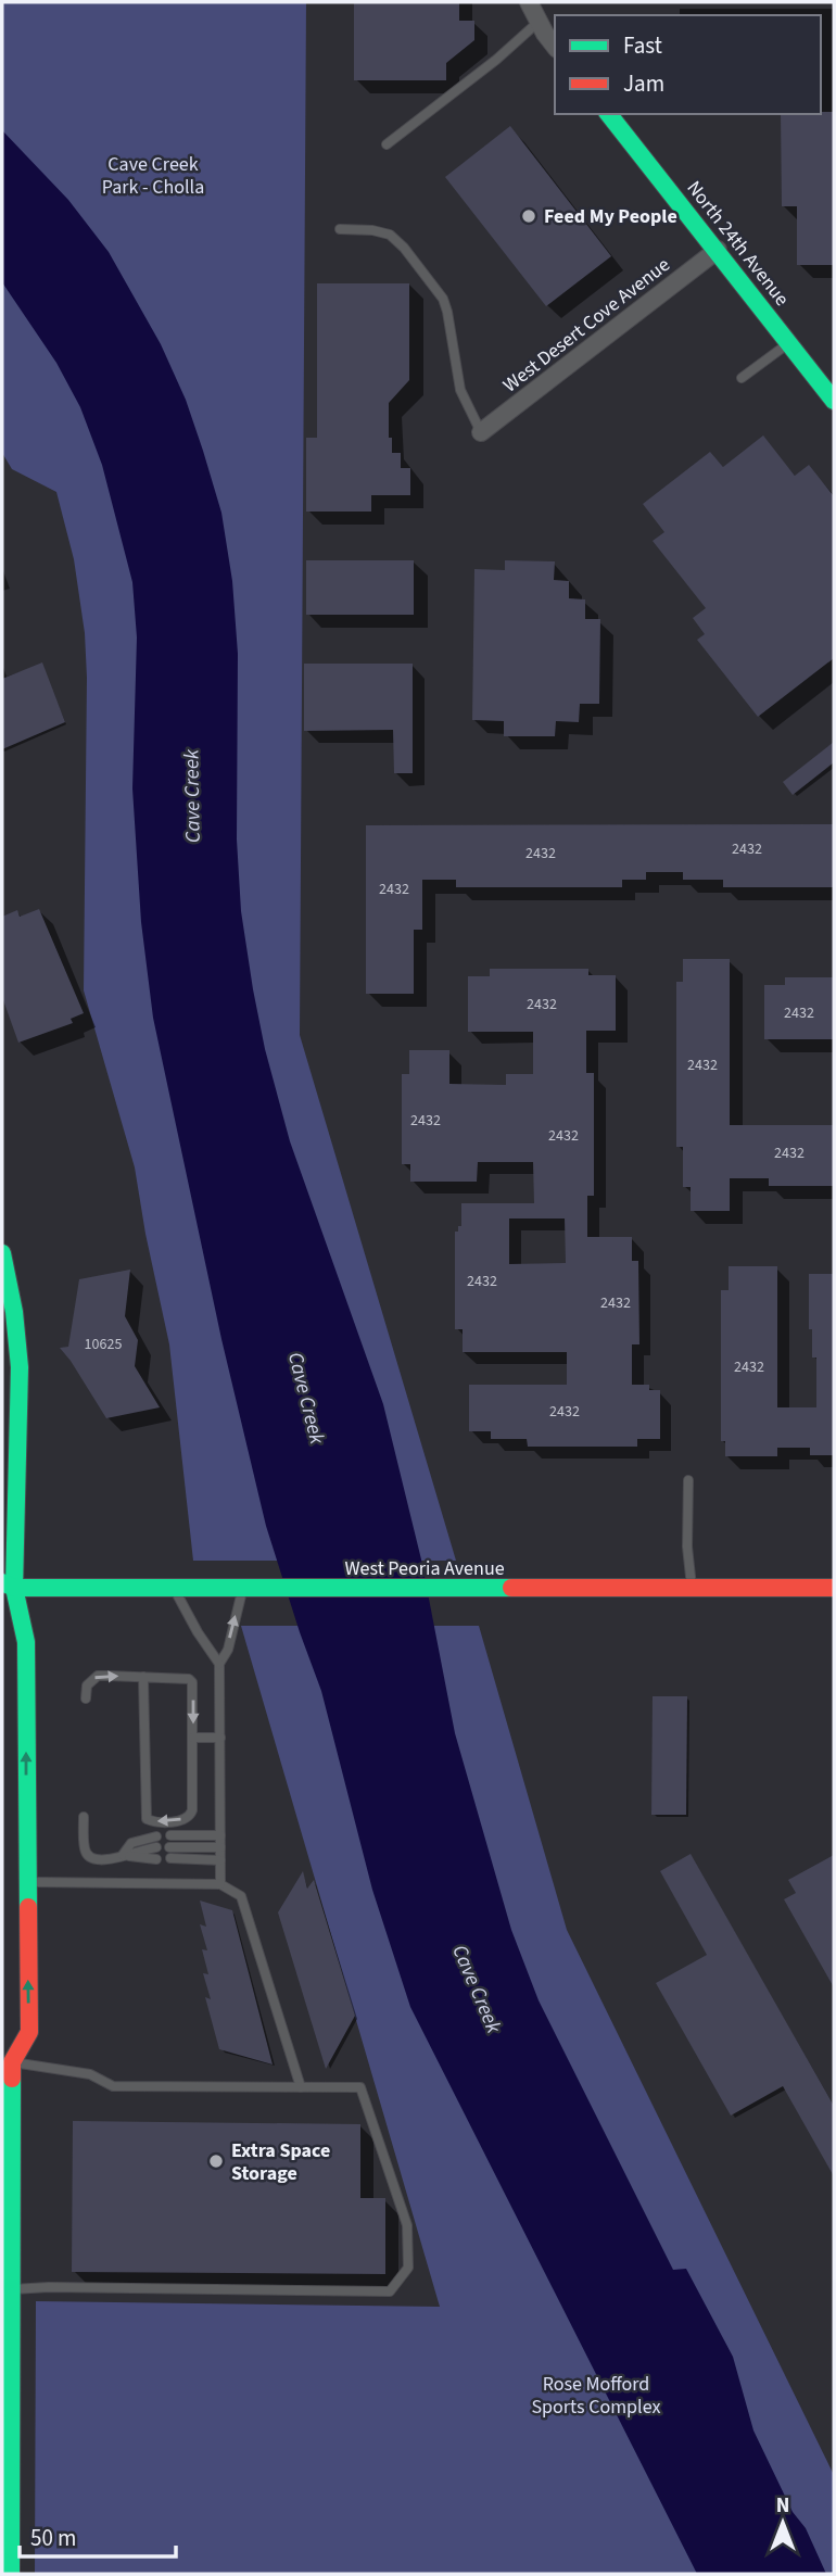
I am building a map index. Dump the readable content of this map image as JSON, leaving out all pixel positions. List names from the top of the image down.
{
  "streets": {
    "street": ["North 24th Avenue", "West Desert Cove Avenue", "West Peoria Avenue"]
  },
  "crossings": [
    ["North 24th Avenue", "West Desert Cove Avenue"]
  ],
  "water": ["Cave Creek"],
  "parks": ["Cave Creek Park - Cholla", "Rose Mofford Sports Complex"],
  "places": ["Feed My People", "Extra Space Storage"],
  "house_numbers": [
    "2432",
    "2432",
    "2432",
    "2432",
    "2432",
    "2432",
    "2432",
    "2432",
    "2432",
    "2432",
    "2432",
    "10625",
    "2432",
    "2432"
  ],
  "legend": ["Fast", "Jam"],
  "scale_bar": "50 m",
  "north": "top"
}
